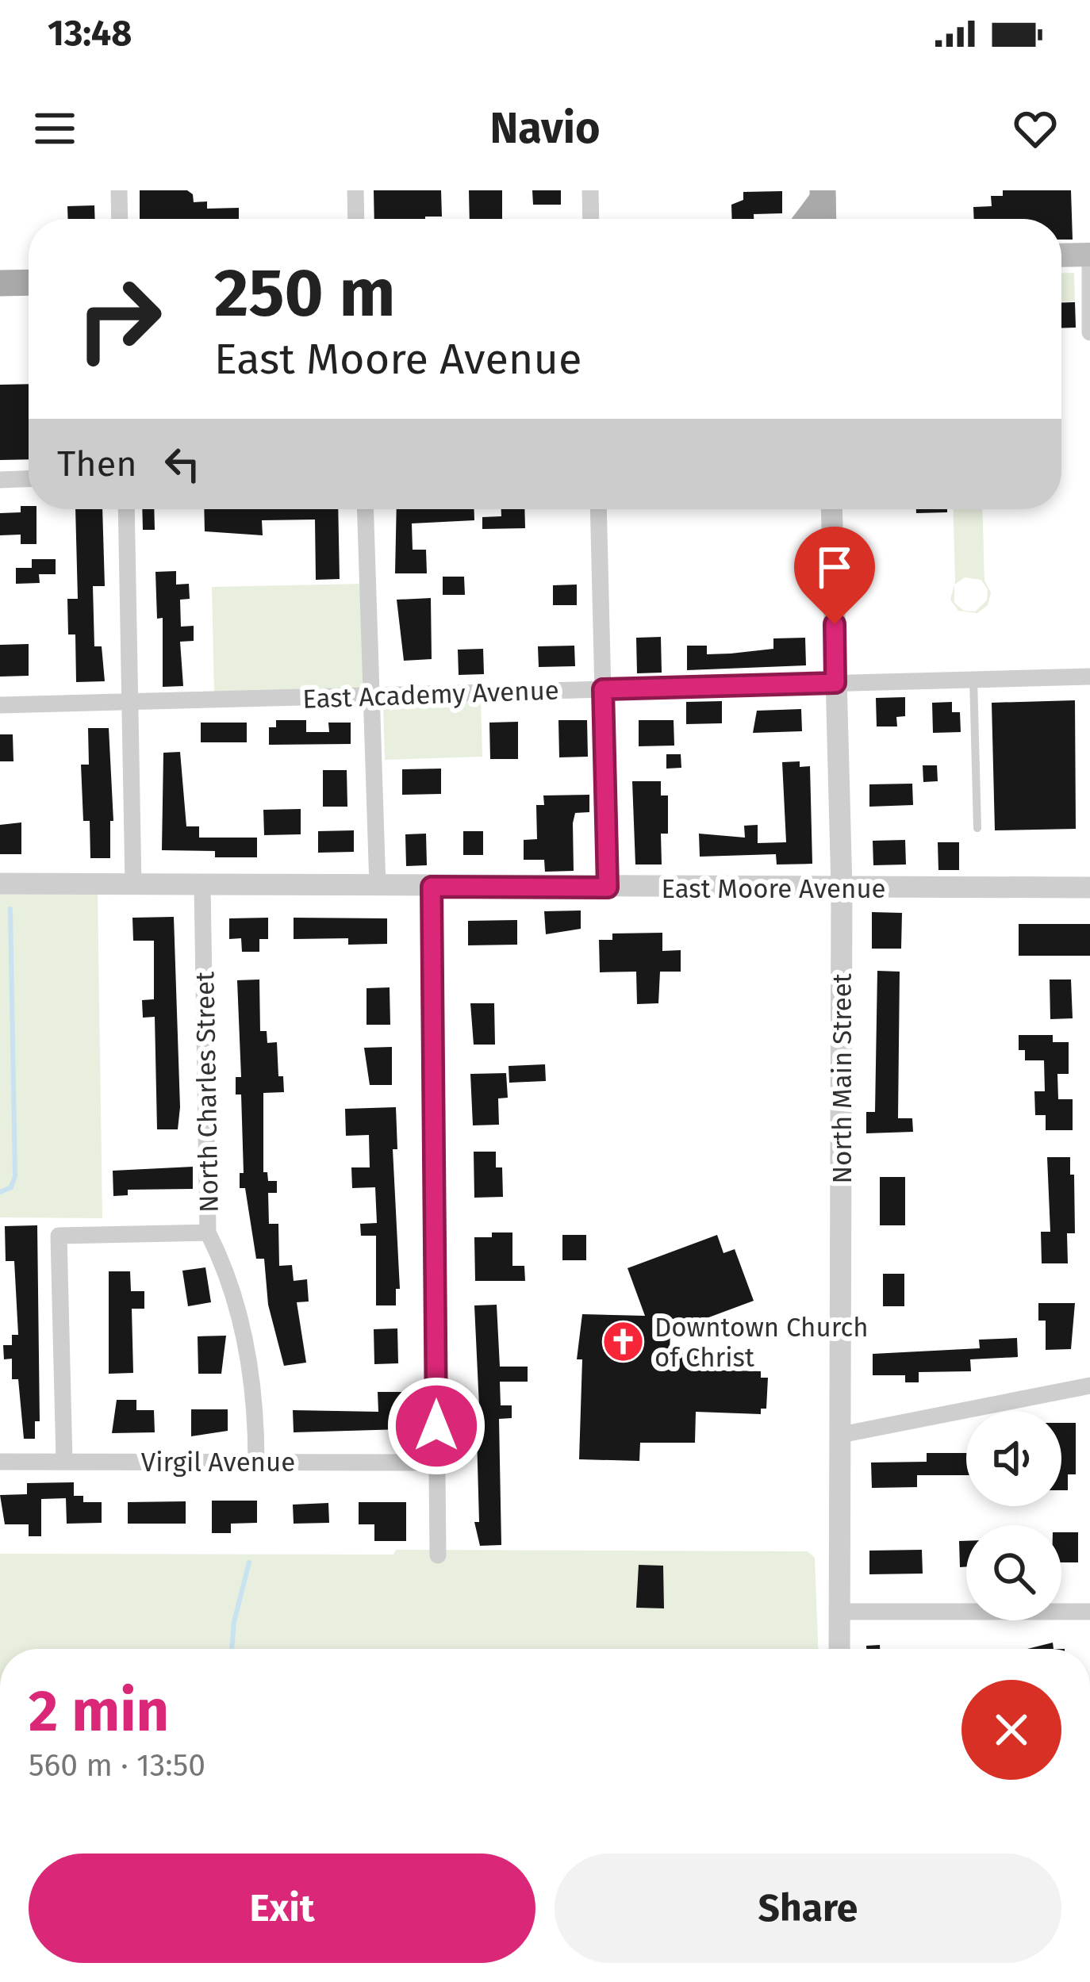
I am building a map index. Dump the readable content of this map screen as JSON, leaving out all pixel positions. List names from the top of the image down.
{
  "streets": {
    "street": [
      "East Academy Avenue",
      "East Moore Avenue",
      "North Main Street",
      "North Charles Street",
      "Virgil Avenue"
    ]
  },
  "crossings": [
    ["East Academy Avenue", "North Main Street"],
    ["East Moore Avenue", "North Main Street"],
    ["East Moore Avenue", "North Charles Street"],
    ["North Charles Street", "Virgil Avenue"]
  ],
  "places": {
    "church": ["Downtown Church of Christ"]
  },
  "page": {
    "status": "13:48",
    "header": "Navio",
    "turn": ["250 m", "East Moore Avenue"],
    "then": "Then",
    "heading": ["2 min", "560 m · 13:50"],
    "buttons": ["Exit", "Share"]
  }
}
